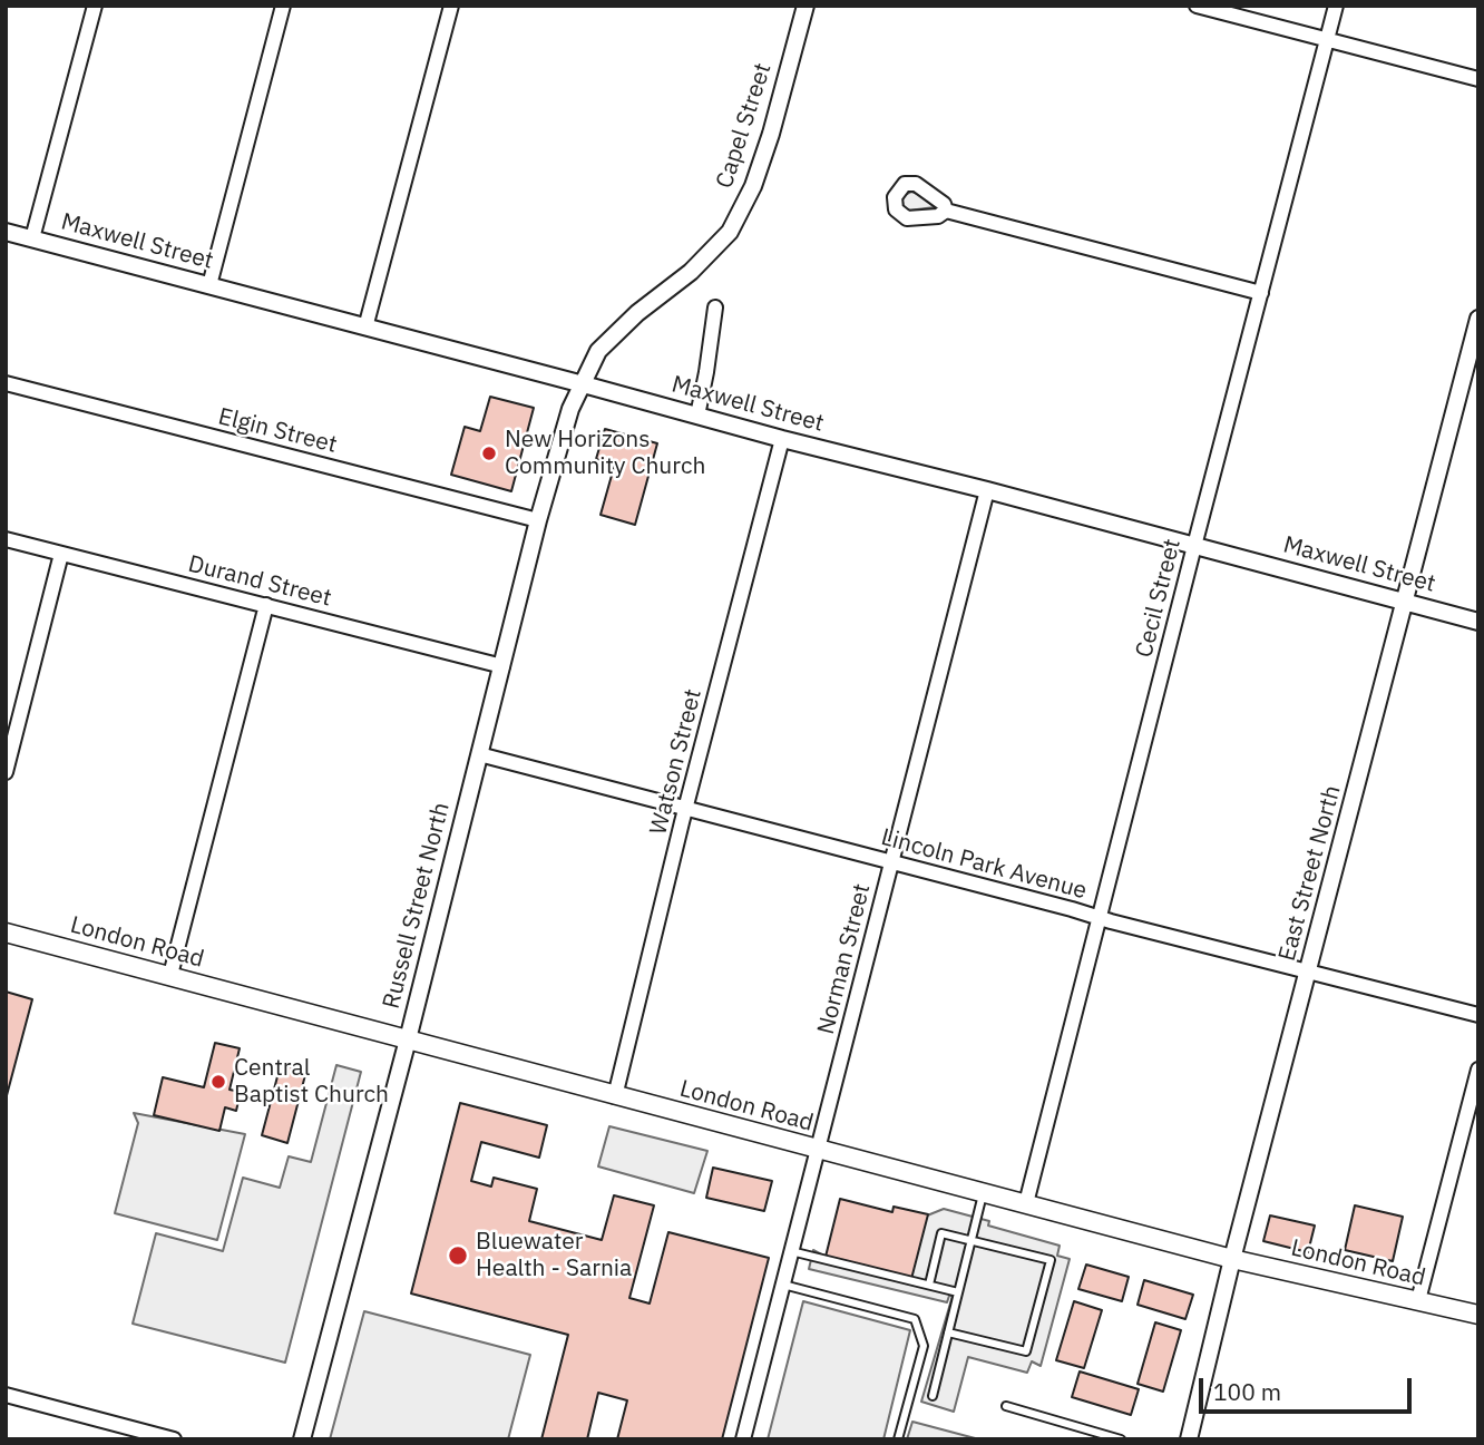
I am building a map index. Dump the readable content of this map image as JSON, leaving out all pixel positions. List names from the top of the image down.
{
  "streets": {
    "main road": ["London Road"],
    "street": [
      "Capel Street",
      "Maxwell Street",
      "Elgin Street",
      "Durand Street",
      "Cecil Street",
      "Watson Street",
      "Lincoln Park Avenue",
      "East Street North",
      "Russell Street North",
      "Norman Street"
    ]
  },
  "crossings": [
    ["Capel Street", "Maxwell Street"],
    ["Capel Street", "Russell Street North"],
    ["Maxwell Street", "Cecil Street"],
    ["Maxwell Street", "Watson Street"],
    ["Maxwell Street", "East Street North"],
    ["Maxwell Street", "Russell Street North"],
    ["Maxwell Street", "Norman Street"],
    ["Elgin Street", "Russell Street North"],
    ["Durand Street", "Russell Street North"],
    ["Cecil Street", "Lincoln Park Avenue"],
    ["Cecil Street", "London Road"],
    ["Watson Street", "Lincoln Park Avenue"],
    ["Watson Street", "London Road"],
    ["Lincoln Park Avenue", "East Street North"],
    ["Lincoln Park Avenue", "Russell Street North"],
    ["Lincoln Park Avenue", "Norman Street"],
    ["East Street North", "London Road"],
    ["Russell Street North", "London Road"],
    ["London Road", "Norman Street"]
  ],
  "places": ["New Horizons Community Church", "Central Baptist Church", "Bluewater Health - Sarnia"],
  "scale_bar": "100 m"
}
